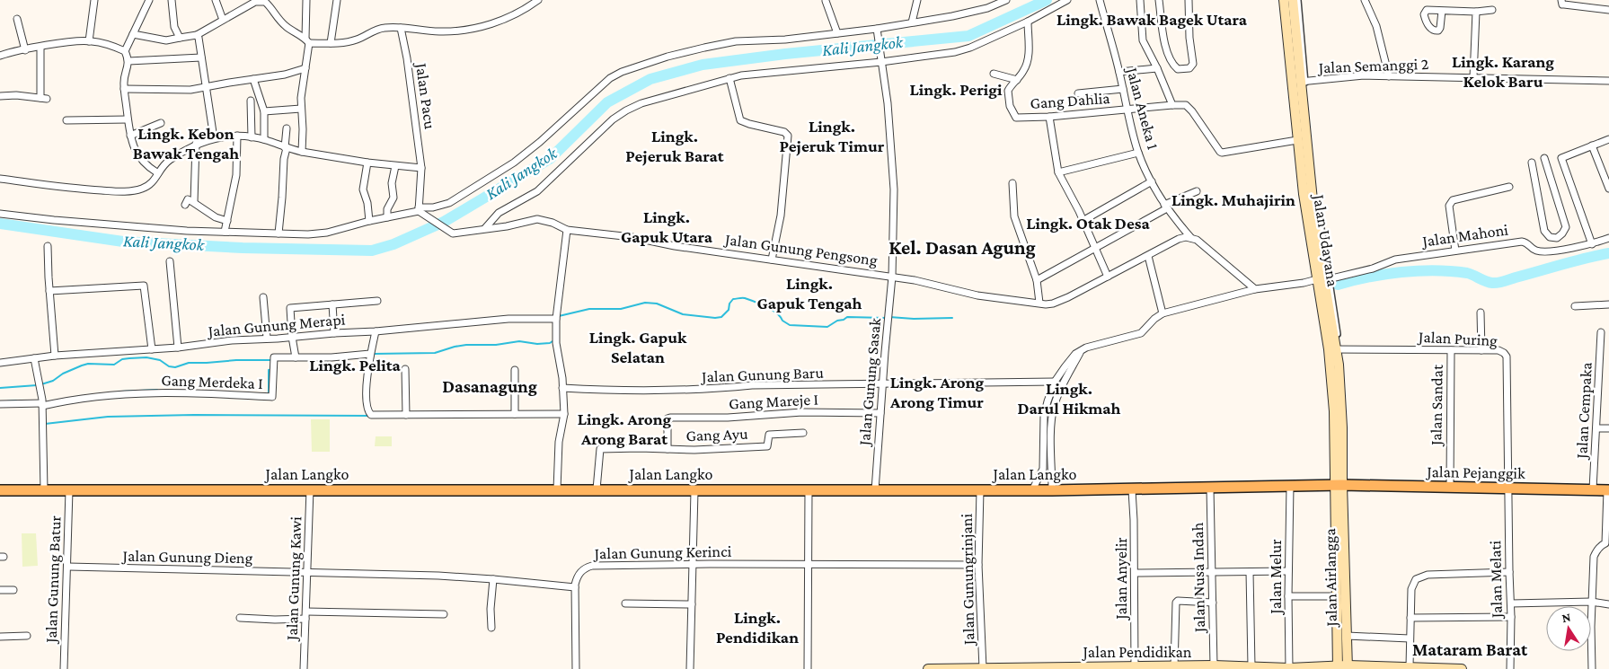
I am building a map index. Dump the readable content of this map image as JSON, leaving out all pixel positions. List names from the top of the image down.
{
  "streets": {
    "main road": [
      "Jalan Udayana",
      "Jalan Pejanggik",
      "Jalan Langko",
      "Jalan Airlangga",
      "Jalan Pendidikan"
    ],
    "street": [
      "Jalan Semanggi 2",
      "Jalan Pacu",
      "Gang Dahlia",
      "Jalan Aneka 1",
      "Jalan Mahoni",
      "Jalan Gunung Pengsong",
      "Jalan Gunung Merapi",
      "Jalan Puring",
      "Jalan Gunung Baru",
      "Gang Merdeka I",
      "Jalan Gunung Sasak",
      "Gang Mareje I",
      "Jalan Sandat",
      "Jalan Cempaka",
      "Gang Ayu",
      "Jalan Gunung Kerinci",
      "Jalan Gunung Dieng",
      "Jalan Melur",
      "Jalan Nusa Indah",
      "Jalan Gunung Kawi",
      "Jalan Anyelir",
      "Jalan Gunung Batur",
      "Jalan Gunungrinjani",
      "Jalan Melati"
    ]
  },
  "crossings": [
    ["Jalan Semanggi 2", "Jalan Udayana"],
    ["Jalan Pacu", "Jalan Gunung Pengsong"],
    ["Gang Dahlia", "Jalan Aneka 1"],
    ["Jalan Aneka 1", "Jalan Mahoni"],
    ["Jalan Aneka 1", "Jalan Gunung Pengsong"],
    ["Jalan Mahoni", "Jalan Udayana"],
    ["Jalan Udayana", "Jalan Puring"],
    ["Jalan Udayana", "Jalan Pejanggik"],
    ["Jalan Udayana", "Jalan Langko"],
    ["Jalan Udayana", "Jalan Airlangga"],
    ["Jalan Gunung Pengsong", "Jalan Gunung Sasak"],
    ["Jalan Puring", "Jalan Sandat"],
    ["Jalan Puring", "Jalan Pejanggik"],
    ["Jalan Puring", "Jalan Melati"],
    ["Jalan Gunung Baru", "Jalan Gunung Sasak"],
    ["Jalan Gunung Sasak", "Gang Mareje I"],
    ["Jalan Gunung Sasak", "Jalan Langko"],
    ["Gang Mareje I", "Gang Ayu"],
    ["Jalan Sandat", "Jalan Pejanggik"],
    ["Jalan Cempaka", "Jalan Pejanggik"],
    ["Gang Ayu", "Jalan Langko"],
    ["Jalan Pejanggik", "Jalan Langko"],
    ["Jalan Pejanggik", "Jalan Airlangga"],
    ["Jalan Pejanggik", "Jalan Melati"],
    ["Jalan Langko", "Jalan Melur"],
    ["Jalan Langko", "Jalan Nusa Indah"],
    ["Jalan Langko", "Jalan Airlangga"],
    ["Jalan Langko", "Jalan Gunung Kawi"],
    ["Jalan Langko", "Jalan Anyelir"],
    ["Jalan Langko", "Jalan Gunung Batur"],
    ["Jalan Langko", "Jalan Gunungrinjani"],
    ["Jalan Gunung Kerinci", "Jalan Gunungrinjani"],
    ["Jalan Gunung Dieng", "Jalan Gunung Kawi"],
    ["Jalan Gunung Dieng", "Jalan Gunung Batur"],
    ["Jalan Melur", "Jalan Pendidikan"],
    ["Jalan Nusa Indah", "Jalan Pendidikan"],
    ["Jalan Airlangga", "Jalan Pendidikan"],
    ["Jalan Anyelir", "Jalan Pendidikan"],
    ["Jalan Gunungrinjani", "Jalan Pendidikan"]
  ],
  "districts": [
    "Lingk. Bawak Bagek Utara",
    "Lingk. Karang Kelok Baru",
    "Lingk. Perigi",
    "Lingk. Pejeruk Timur",
    "Lingk. Kebon Bawak Tengah",
    "Lingk. Pejeruk Barat",
    "Lingk. Muhajirin",
    "Lingk. Gapuk Utara",
    "Lingk. Otak Desa",
    "Kel. Dasan Agung",
    "Lingk. Gapuk Tengah",
    "Lingk. Gapuk Selatan",
    "Lingk. Pelita",
    "Lingk. Arong Arong Timur",
    "Dasanagung",
    "Lingk. Darul Hikmah",
    "Lingk. Arong Arong Barat",
    "Lingk. Pendidikan",
    "Mataram Barat"
  ],
  "water": ["Kali Jangkok"],
  "north": "top"
}
